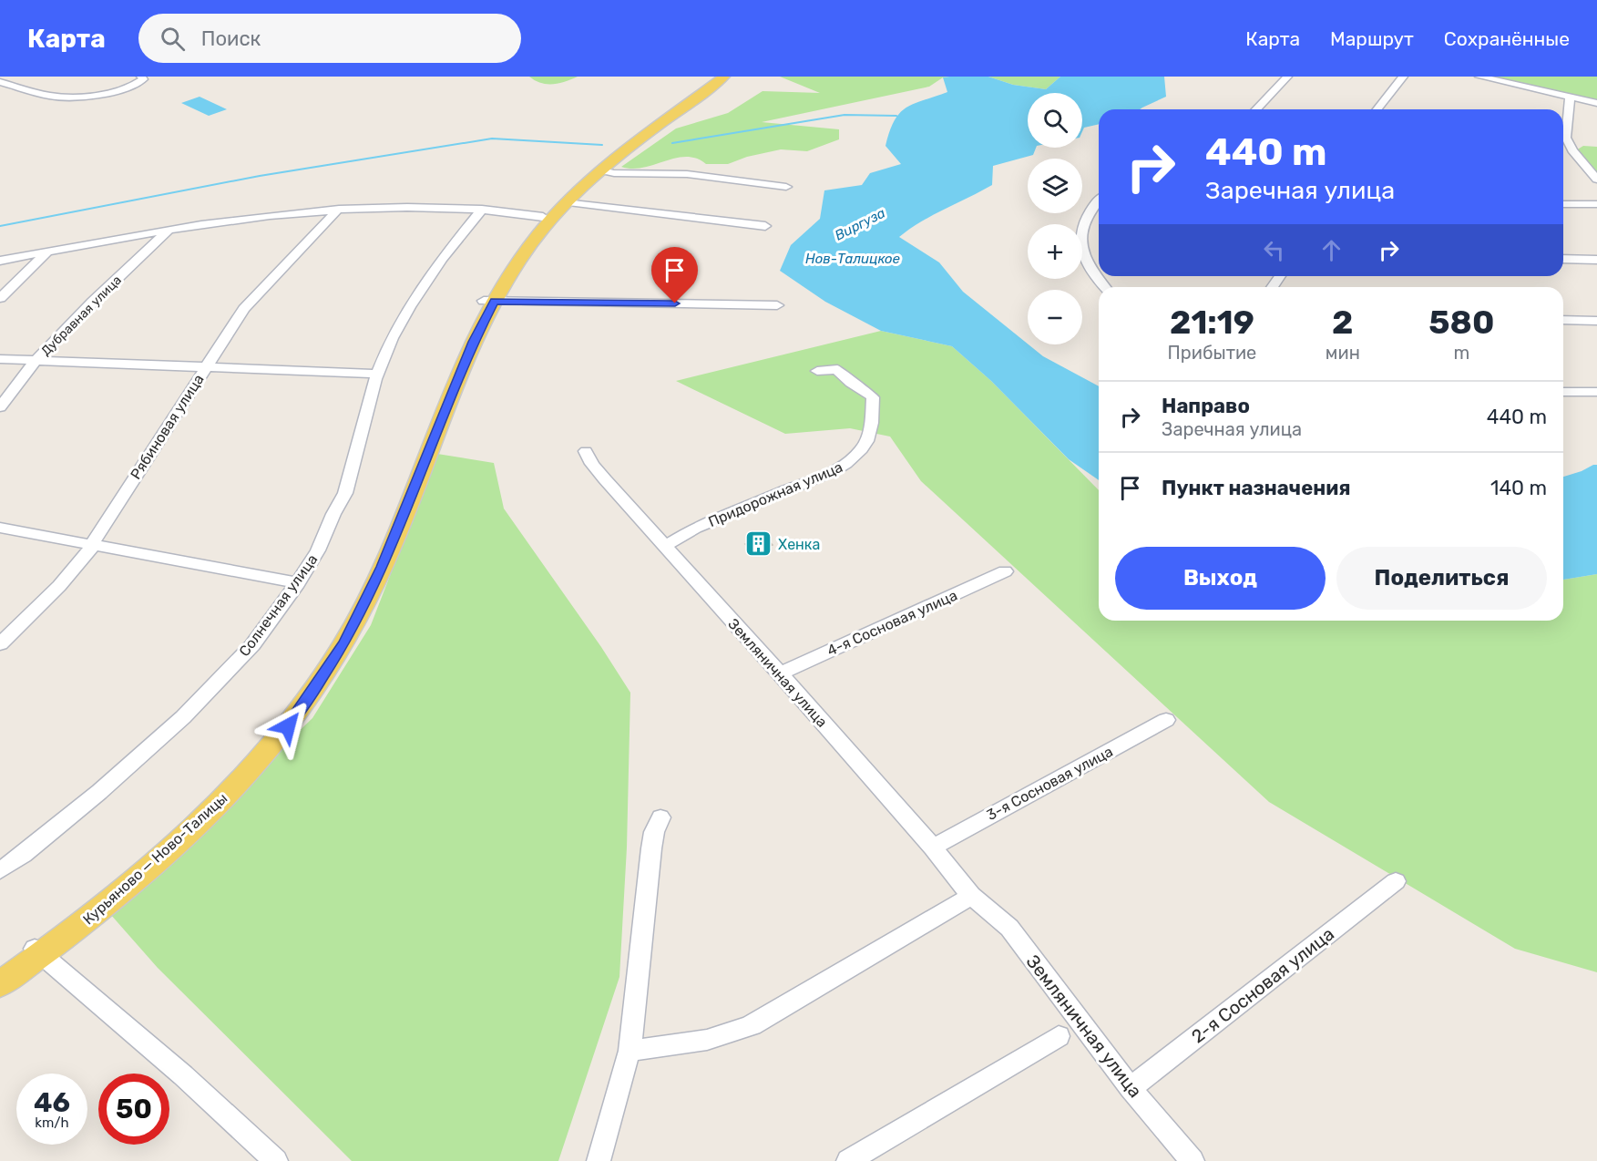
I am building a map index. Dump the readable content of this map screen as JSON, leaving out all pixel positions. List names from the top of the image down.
{
  "streets": {
    "main road": ["Курьяново — Ново-Талицы"],
    "street": [
      "Дубравная улица",
      "Рябиновая улица",
      "Придорожная улица",
      "Солнечная улица",
      "4-я Сосновая улица",
      "Земляничная улица",
      "3-я Сосновая улица",
      "2-я Сосновая улица"
    ]
  },
  "crossings": [
    ["Придорожная улица", "Земляничная улица"],
    ["4-я Сосновая улица", "Земляничная улица"],
    ["Земляничная улица", "3-я Сосновая улица"],
    ["Земляничная улица", "2-я Сосновая улица"]
  ],
  "water": ["Виргуза", "Нов-Талицкое"],
  "places": {
    "building": ["Хенка"]
  },
  "page": {
    "header": "Карта",
    "search": "Поиск",
    "nav": ["Карта", "Маршрут", "Сохранённые"],
    "map_buttons": ["+", "−"],
    "turn": ["440 m", "Заречная улица"],
    "eta": [
      "21:19",
      "Прибытие",
      "2",
      "мин",
      "580",
      "m"
    ],
    "list": [
      {
        "name": "Направо",
        "note": "Заречная улица",
        "value": "440 m"
      },
      {
        "name": "Пункт назначения",
        "value": "140 m"
      }
    ],
    "buttons": ["Выход", "Поделиться"],
    "speed": "46 km/h",
    "limit": "50"
  }
}
